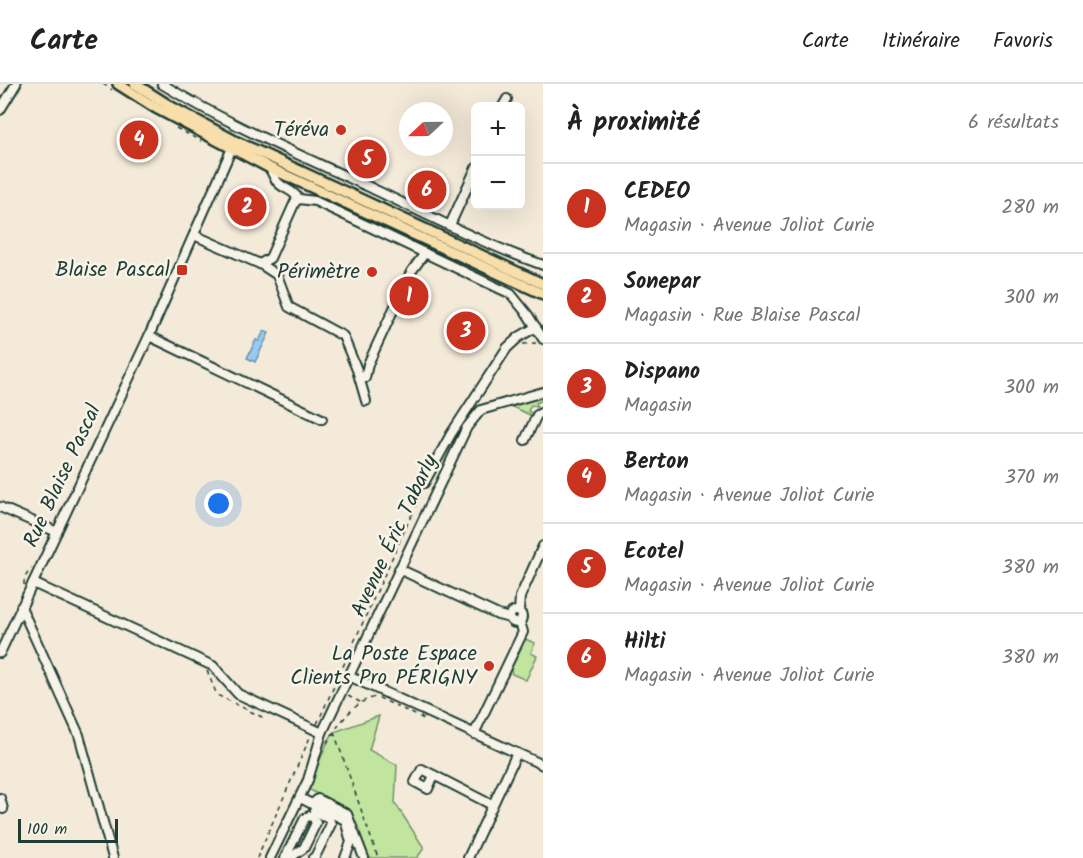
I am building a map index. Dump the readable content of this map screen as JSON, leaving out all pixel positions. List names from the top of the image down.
{
  "streets": {
    "street": ["Rue Blaise Pascal", "Avenue Éric Tabarly"]
  },
  "places": {
    "other": ["Téréva", "Périmètre", "La Poste Espace Clients Pro PÉRIGNY"],
    "transit": ["Blaise Pascal"]
  },
  "scale_bar": "100 m",
  "north": "left",
  "page": {
    "header": "Carte",
    "nav": ["Carte", "Itinéraire", "Favoris"],
    "heading": ["À proximité", "6 résultats"],
    "map_buttons": ["+", "−"],
    "pins": [
      "4",
      "5",
      "6",
      "2",
      "1",
      "3"
    ],
    "list": [
      {
        "mark": "1",
        "name": "CEDEO",
        "note": "Magasin · Avenue Joliot Curie",
        "value": "280 m"
      },
      {
        "mark": "2",
        "name": "Sonepar",
        "note": "Magasin · Rue Blaise Pascal",
        "value": "300 m"
      },
      {
        "mark": "3",
        "name": "Dispano",
        "note": "Magasin",
        "value": "300 m"
      },
      {
        "mark": "4",
        "name": "Berton",
        "note": "Magasin · Avenue Joliot Curie",
        "value": "370 m"
      },
      {
        "mark": "5",
        "name": "Ecotel",
        "note": "Magasin · Avenue Joliot Curie",
        "value": "380 m"
      },
      {
        "mark": "6",
        "name": "Hilti",
        "note": "Magasin · Avenue Joliot Curie",
        "value": "380 m"
      }
    ],
    "scale": "100 m"
  }
}
